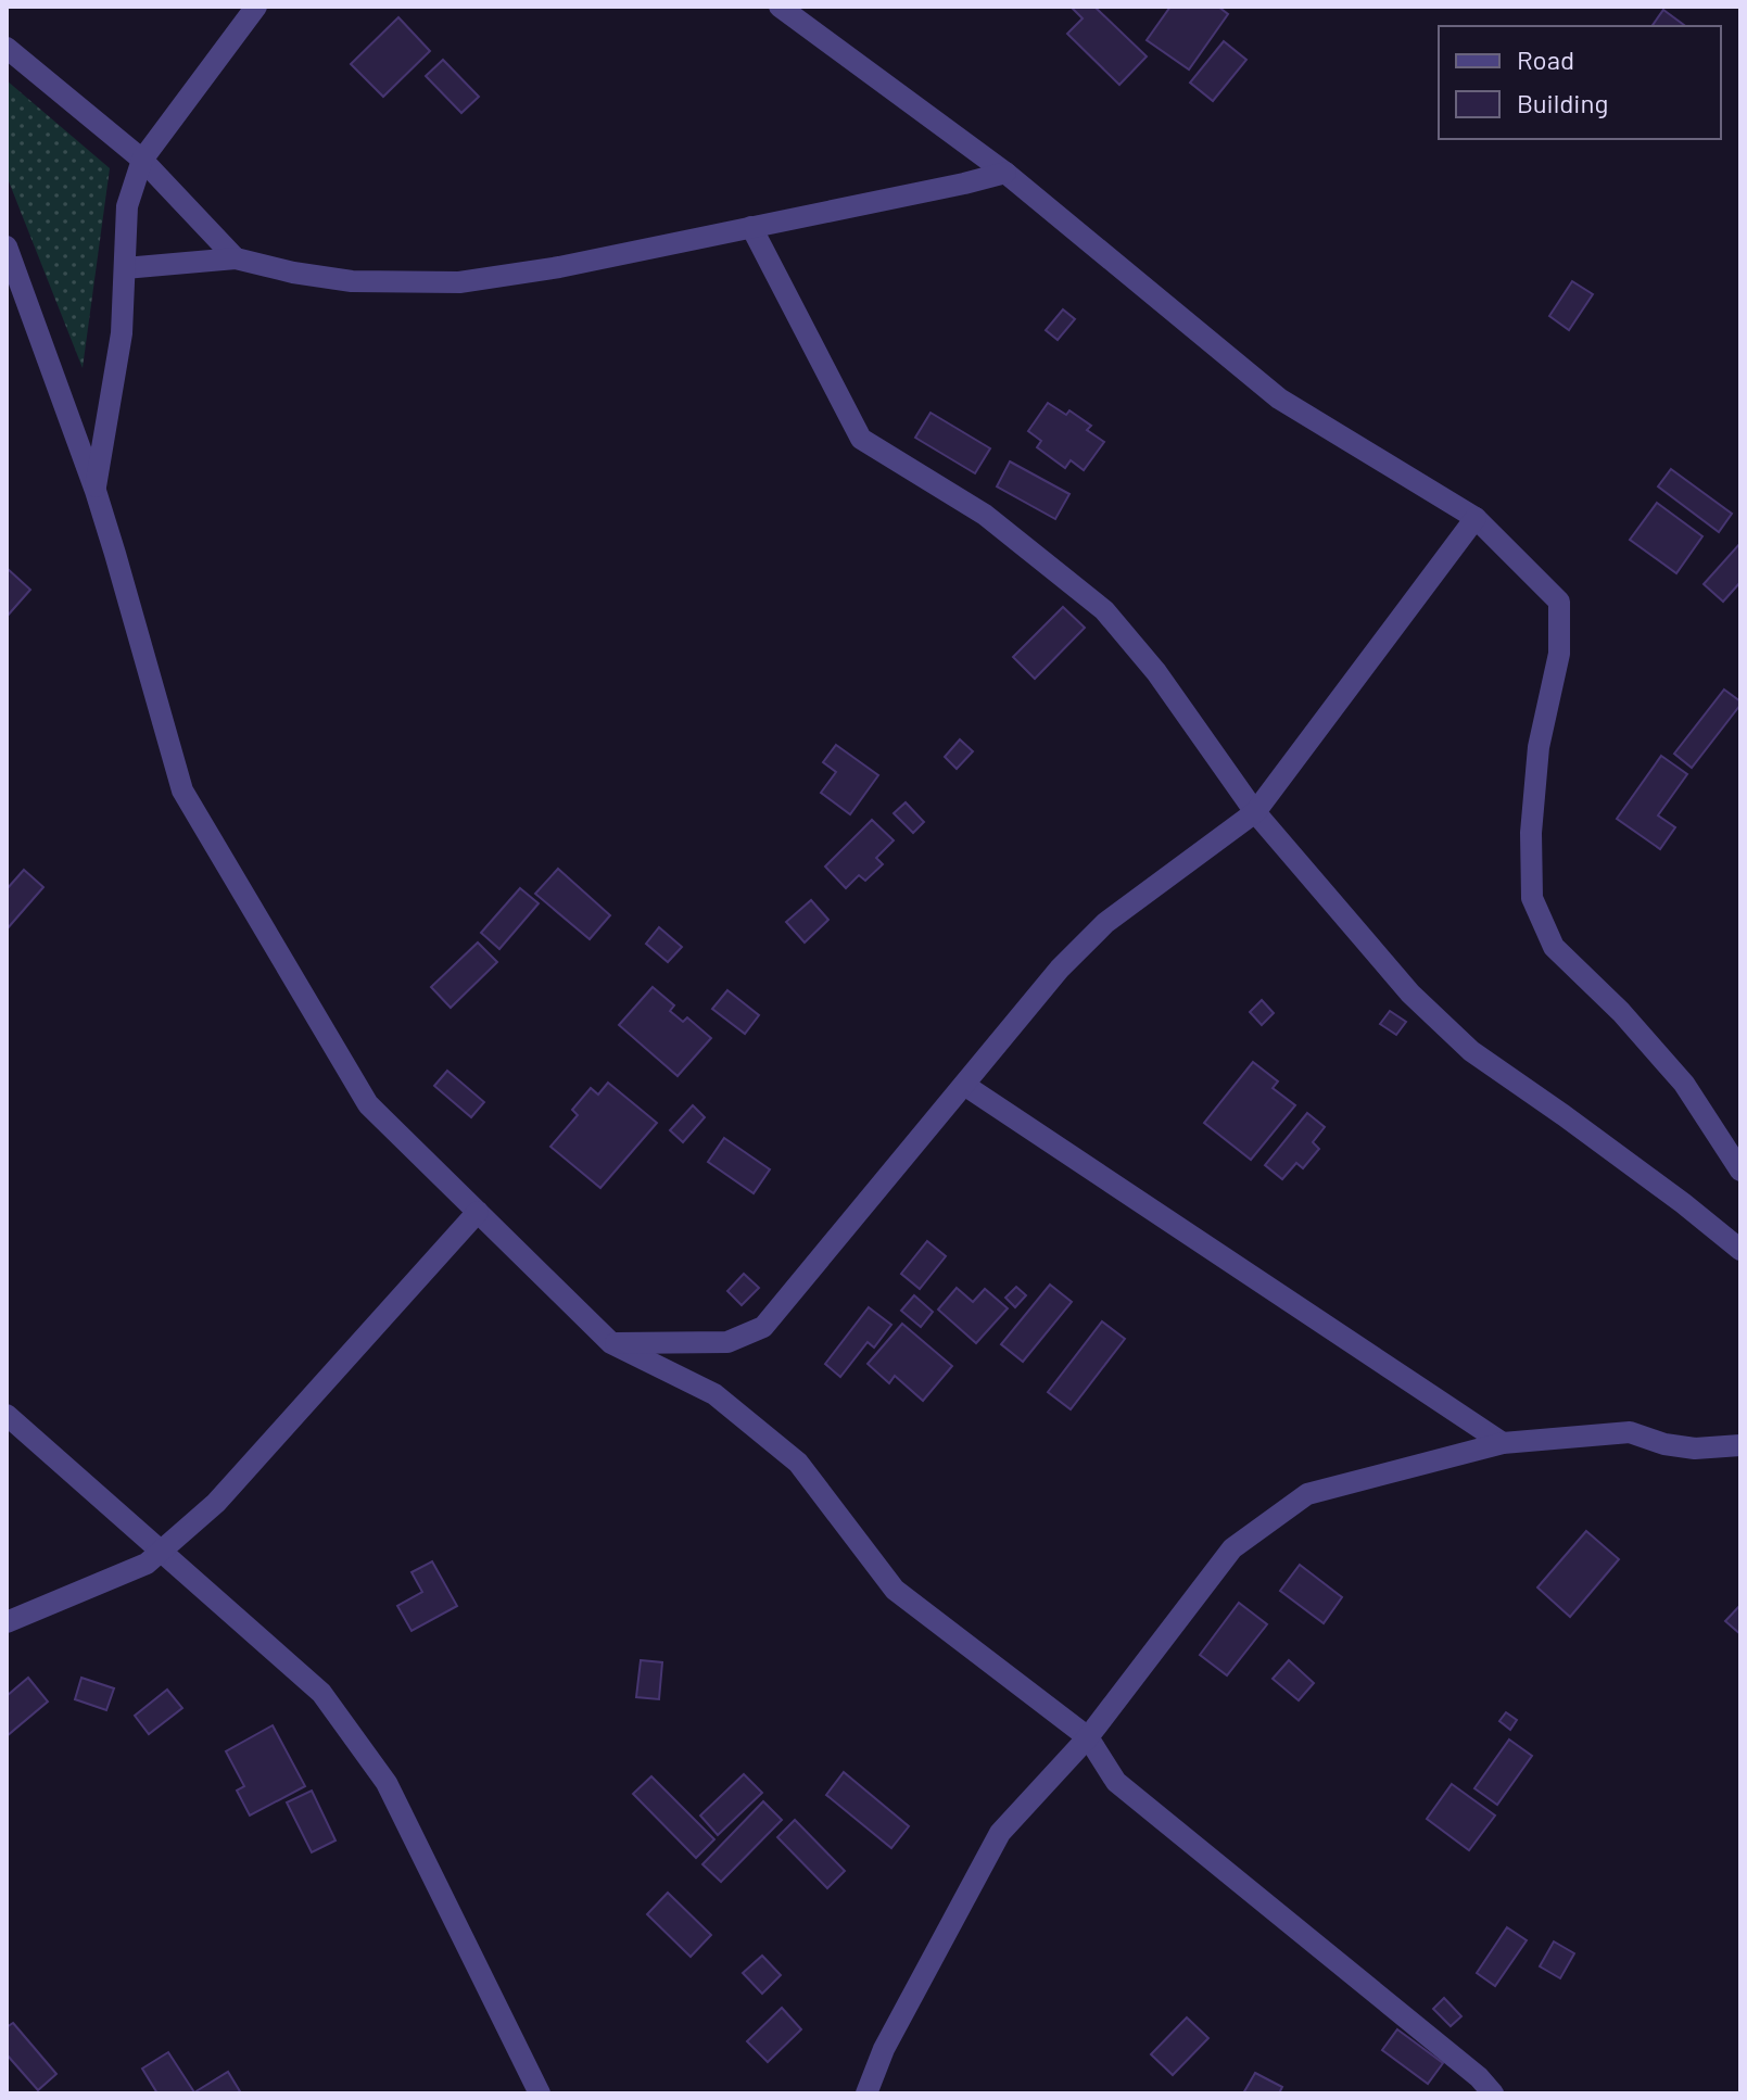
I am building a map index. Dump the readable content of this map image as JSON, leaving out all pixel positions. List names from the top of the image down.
{
  "legend": ["Road", "Building"]
}
